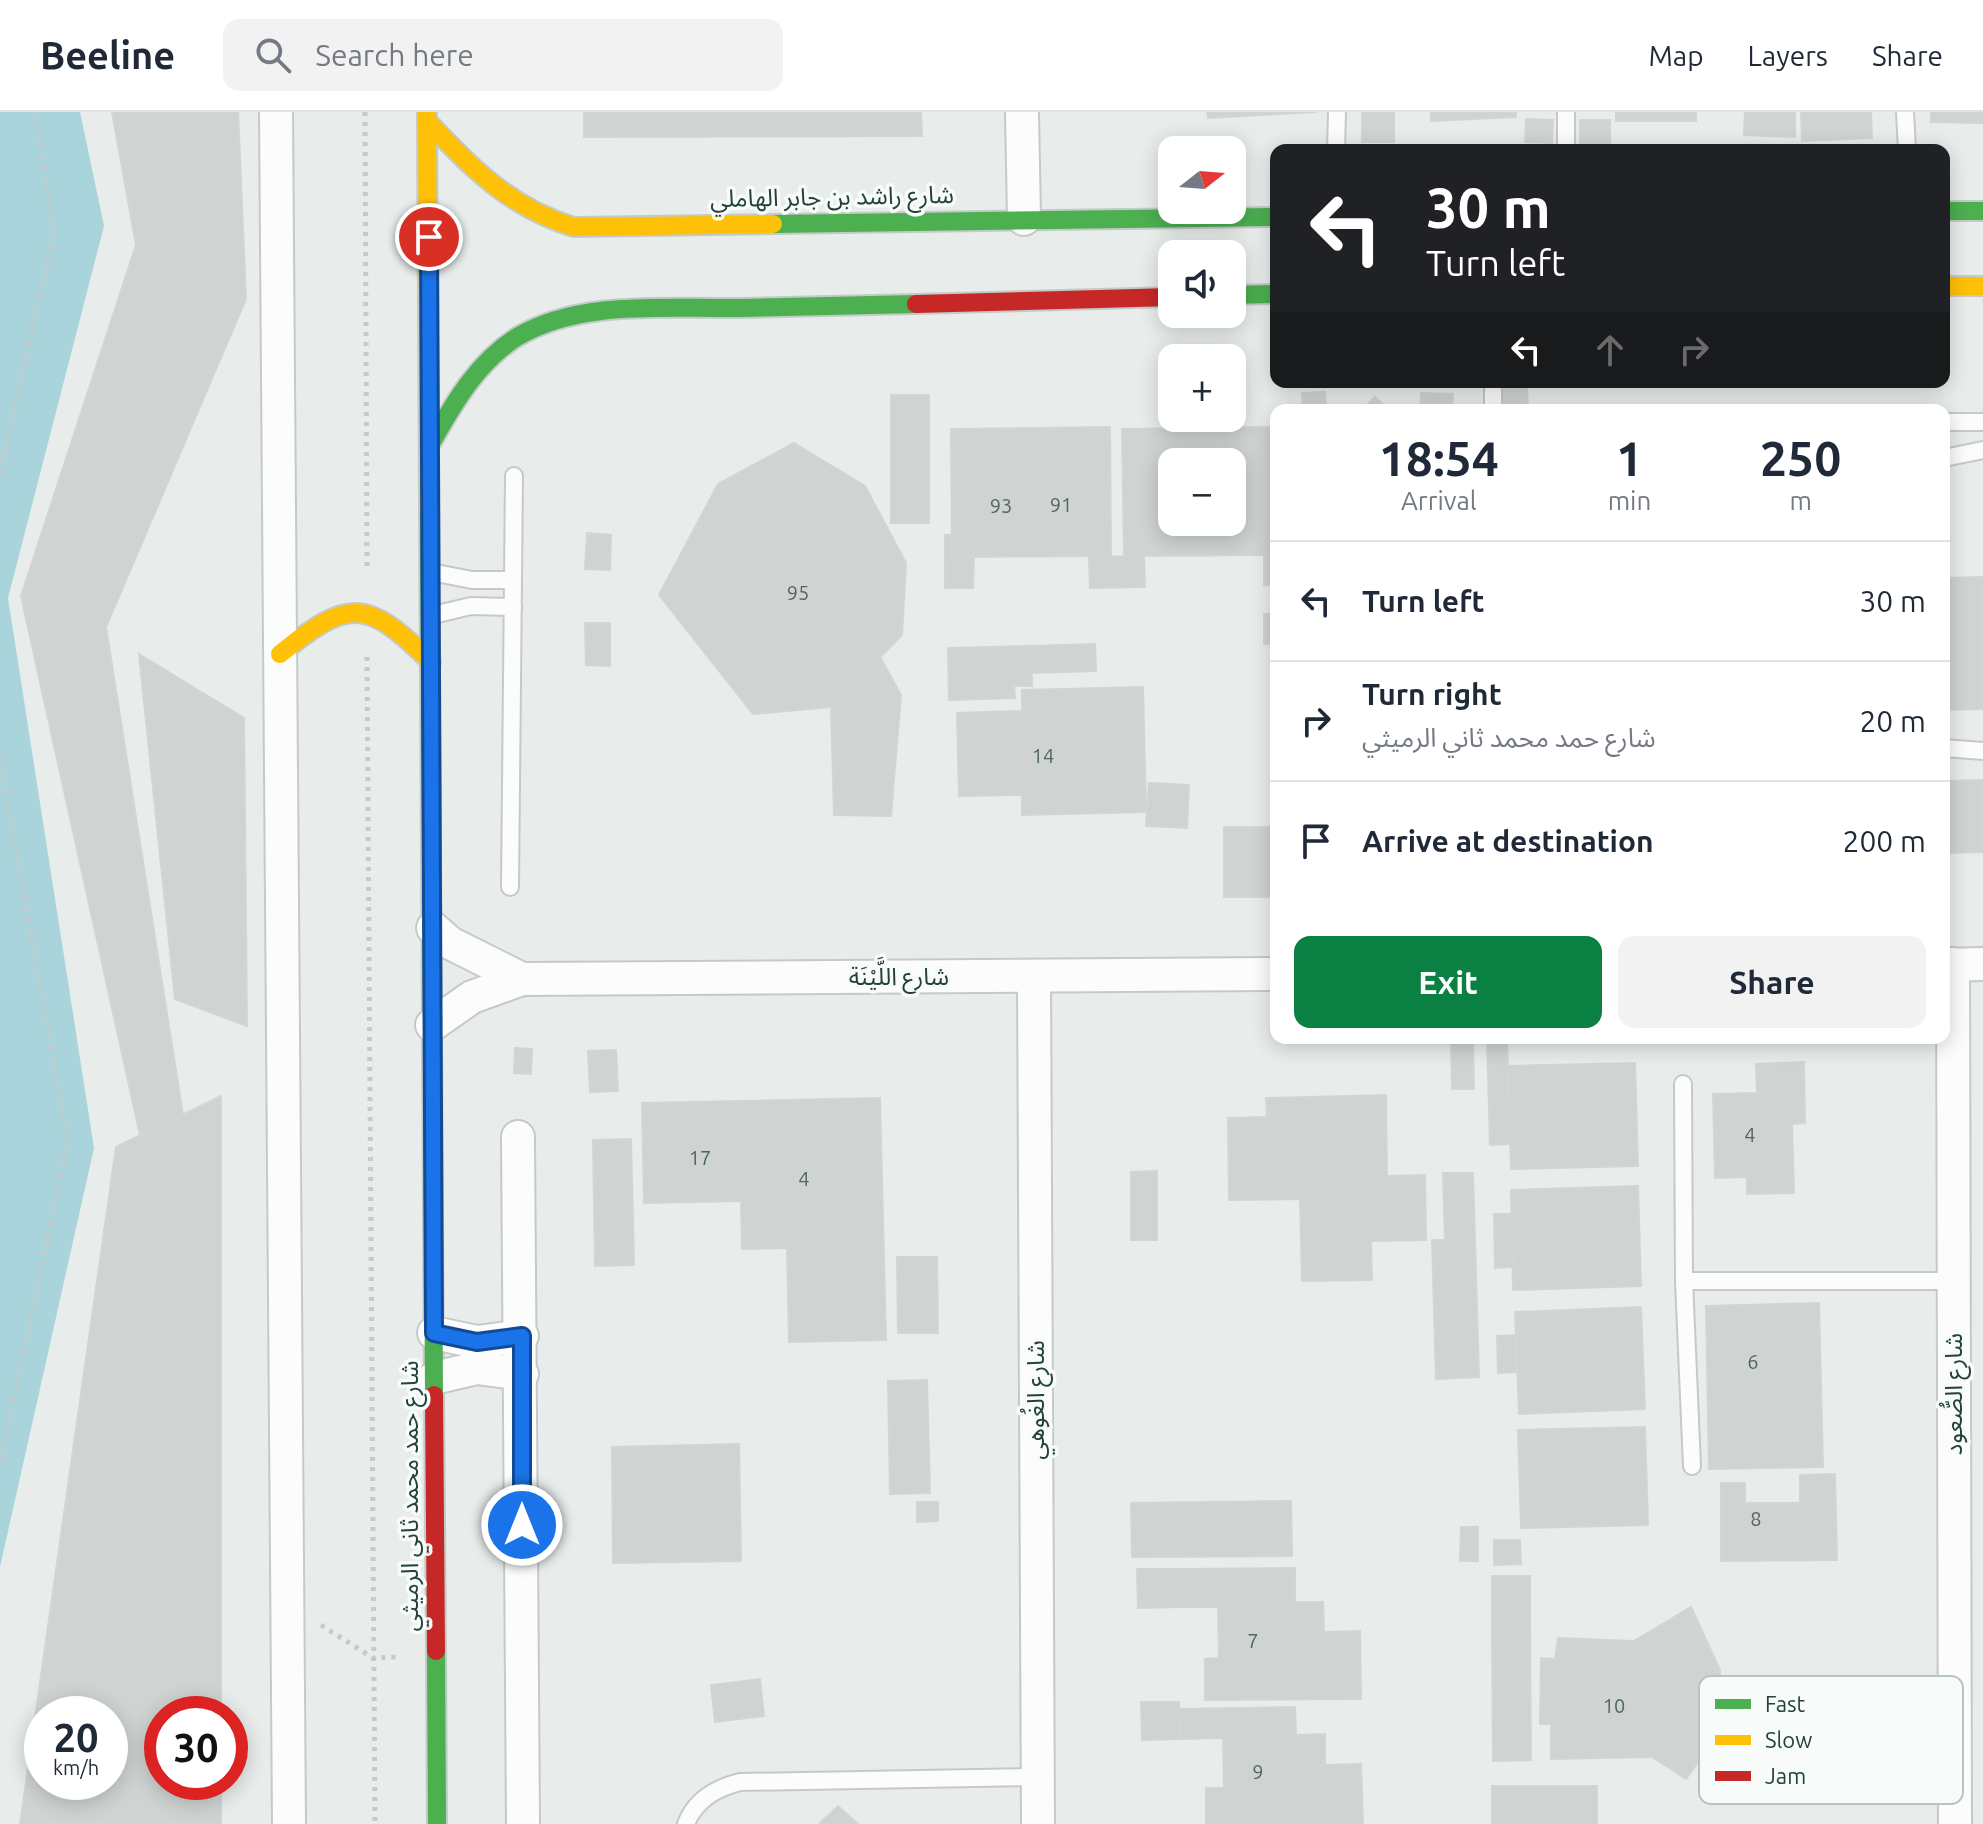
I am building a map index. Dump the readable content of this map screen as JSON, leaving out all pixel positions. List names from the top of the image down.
{
  "streets": {
    "main road": ["شارع راشد بن جابر الهاملي", "شارع حمد محمد ثاني الرميثي"],
    "street": ["شارع اللَّيْنَة", "شارع الصُّعود", "شارع الغُوهي"]
  },
  "crossings": [
    ["شارع راشد بن جابر الهاملي", "شارع حمد محمد ثاني الرميثي"],
    ["شارع اللَّيْنَة", "شارع الغُوهي"],
    ["شارع اللَّيْنَة", "شارع حمد محمد ثاني الرميثي"]
  ],
  "house_numbers": [
    "91",
    "93",
    "95",
    "14",
    "4",
    "17",
    "4",
    "6",
    "8",
    "7",
    "10",
    "9"
  ],
  "legend": ["Fast", "Slow", "Jam"],
  "north": "right",
  "page": {
    "header": "Beeline",
    "search": "Search here",
    "nav": ["Map", "Layers", "Share"],
    "map_buttons": ["+", "−"],
    "turn": ["30 m", "Turn left"],
    "eta": [
      "18:54",
      "Arrival",
      "1",
      "min",
      "250",
      "m"
    ],
    "list": [
      {
        "name": "Turn left",
        "value": "30 m"
      },
      {
        "name": "Turn right",
        "note": "شارع حمد محمد ثاني الرميثي",
        "value": "20 m"
      },
      {
        "name": "Arrive at destination",
        "value": "200 m"
      }
    ],
    "buttons": ["Exit", "Share"],
    "speed": "20 km/h",
    "limit": "30"
  }
}
